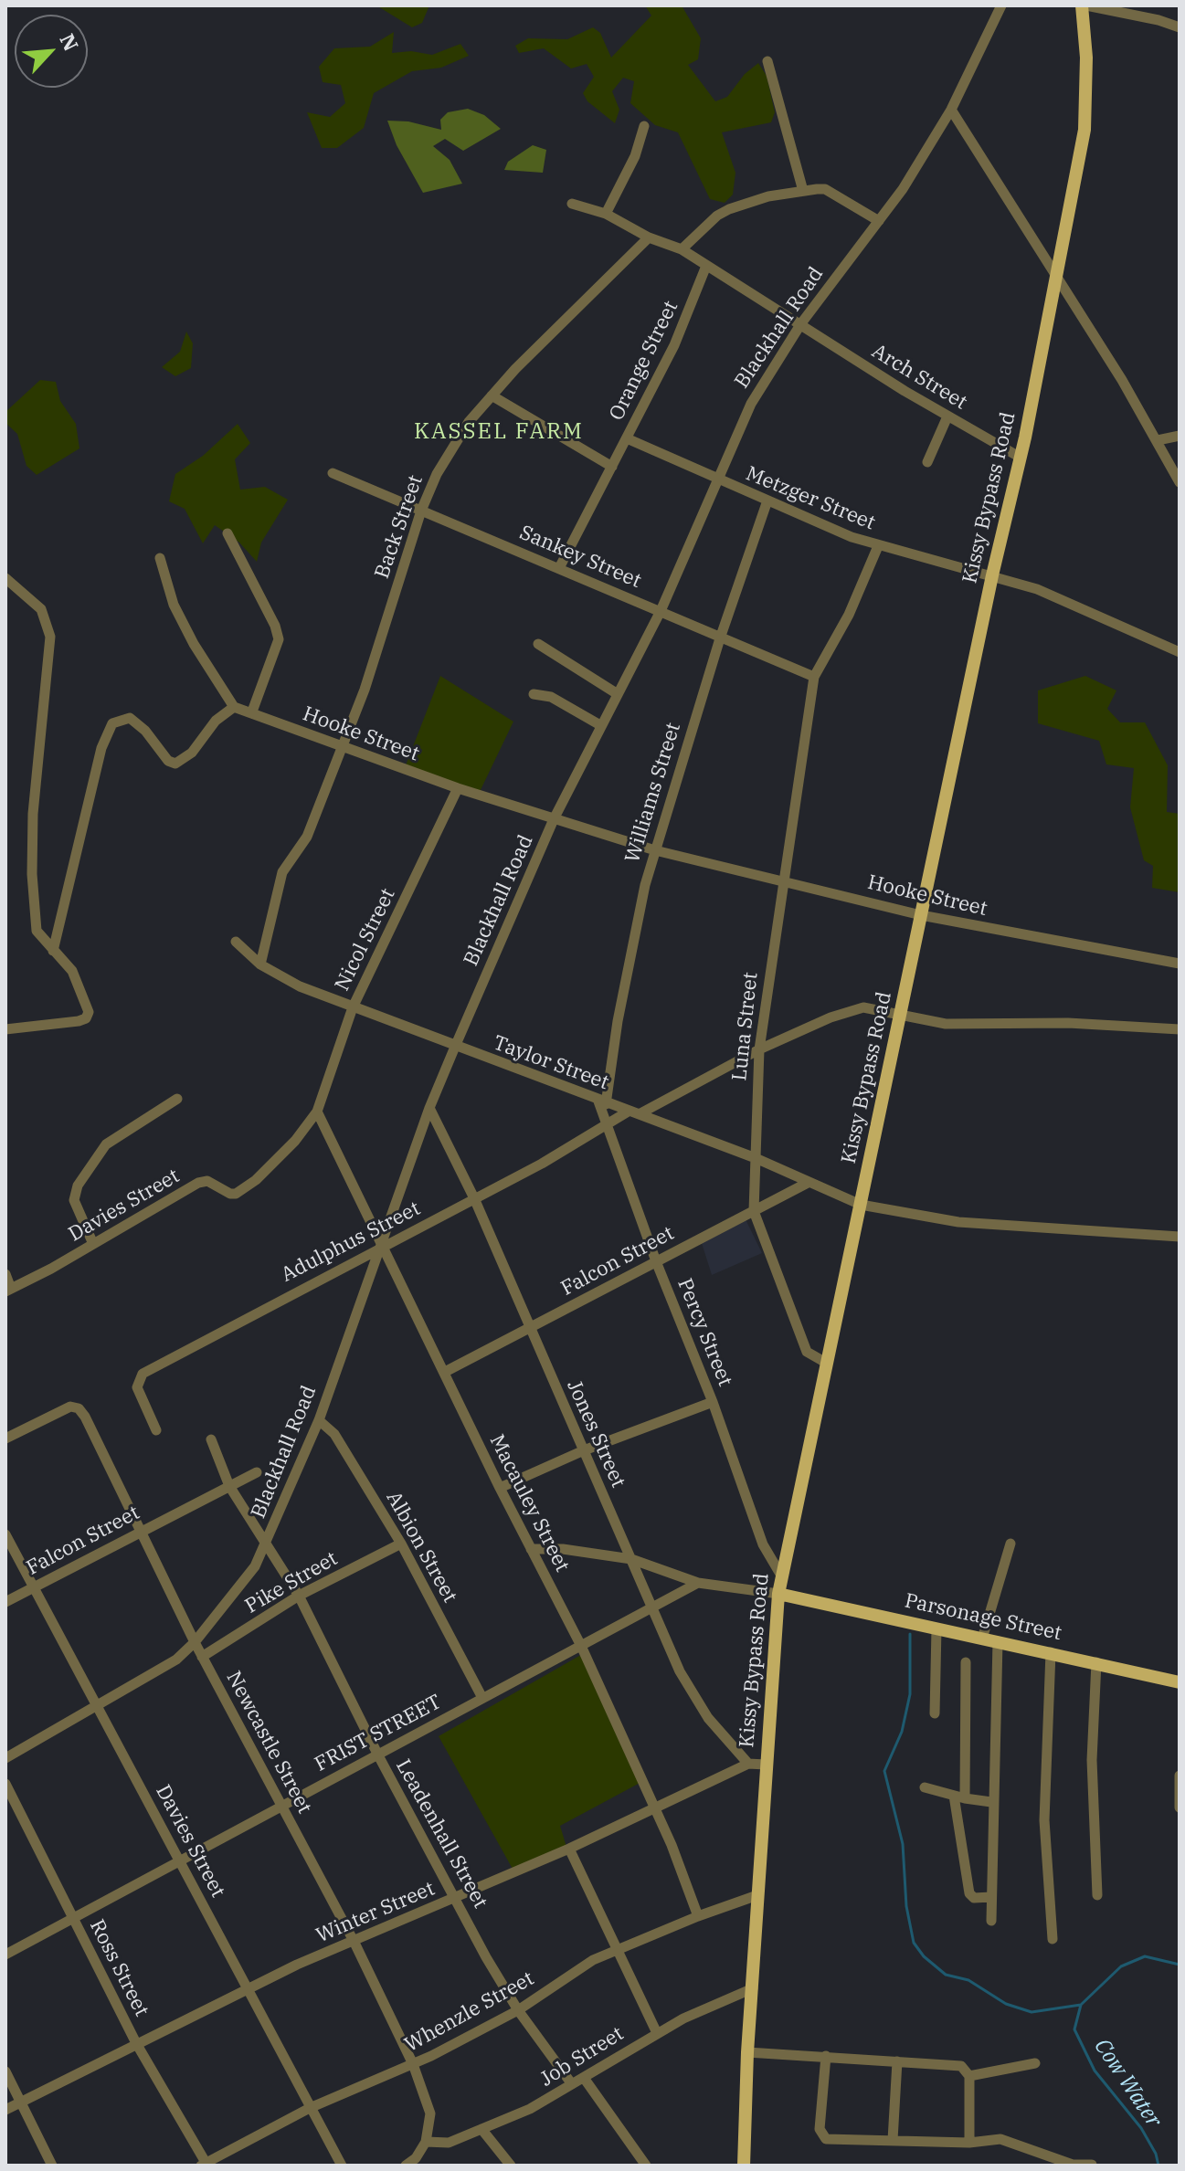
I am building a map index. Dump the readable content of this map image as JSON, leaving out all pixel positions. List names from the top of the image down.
{
  "streets": {
    "main road": ["Kissy Bypass Road", "Parsonage Street"],
    "street": [
      "Blackhall Road",
      "Orange Street",
      "Arch Street",
      "Metzger Street",
      "Back Street",
      "Sankey Street",
      "Hooke Street",
      "Williams Street",
      "Nicol Street",
      "Luna Street",
      "Taylor Street",
      "Davies Street",
      "Adulphus Street",
      "Falcon Street",
      "Percy Street",
      "Jones Street",
      "Macauley Street",
      "Albion Street",
      "Pike Street",
      "FRIST STREET",
      "Newcastle Street",
      "Leadenhall Street",
      "Winter Street",
      "Ross Street",
      "Whenzle Street",
      "Job Street"
    ]
  },
  "crossings": [
    ["Blackhall Road", "Arch Street"],
    ["Blackhall Road", "Metzger Street"],
    ["Blackhall Road", "Sankey Street"],
    ["Blackhall Road", "Hooke Street"],
    ["Blackhall Road", "Taylor Street"],
    ["Blackhall Road", "Davies Street"],
    ["Blackhall Road", "Adulphus Street"],
    ["Blackhall Road", "Jones Street"],
    ["Blackhall Road", "Macauley Street"],
    ["Blackhall Road", "Albion Street"],
    ["Blackhall Road", "Newcastle Street"],
    ["Blackhall Road", "Leadenhall Street"],
    ["Orange Street", "Metzger Street"],
    ["Orange Street", "Sankey Street"],
    ["Arch Street", "Kissy Bypass Road"],
    ["Kissy Bypass Road", "Metzger Street"],
    ["Kissy Bypass Road", "Hooke Street"],
    ["Kissy Bypass Road", "Luna Street"],
    ["Kissy Bypass Road", "Taylor Street"],
    ["Kissy Bypass Road", "Adulphus Street"],
    ["Kissy Bypass Road", "Percy Street"],
    ["Kissy Bypass Road", "Parsonage Street"],
    ["Kissy Bypass Road", "Winter Street"],
    ["Kissy Bypass Road", "Whenzle Street"],
    ["Kissy Bypass Road", "Job Street"],
    ["Metzger Street", "Williams Street"],
    ["Back Street", "Sankey Street"],
    ["Back Street", "Hooke Street"],
    ["Back Street", "Taylor Street"],
    ["Sankey Street", "Williams Street"],
    ["Sankey Street", "Luna Street"],
    ["Hooke Street", "Williams Street"],
    ["Hooke Street", "Nicol Street"],
    ["Hooke Street", "Luna Street"],
    ["Williams Street", "Taylor Street"],
    ["Williams Street", "Percy Street"],
    ["Nicol Street", "Taylor Street"],
    ["Nicol Street", "Davies Street"],
    ["Nicol Street", "Macauley Street"],
    ["Luna Street", "Taylor Street"],
    ["Luna Street", "Adulphus Street"],
    ["Luna Street", "Falcon Street"],
    ["Taylor Street", "Adulphus Street"],
    ["Taylor Street", "Falcon Street"],
    ["Taylor Street", "Percy Street"],
    ["Davies Street", "Falcon Street"],
    ["Davies Street", "Macauley Street"],
    ["Davies Street", "FRIST STREET"],
    ["Davies Street", "Winter Street"],
    ["Davies Street", "Whenzle Street"],
    ["Adulphus Street", "Percy Street"],
    ["Adulphus Street", "Jones Street"],
    ["Adulphus Street", "Macauley Street"],
    ["Falcon Street", "Percy Street"],
    ["Falcon Street", "Jones Street"],
    ["Falcon Street", "Macauley Street"],
    ["Falcon Street", "Newcastle Street"],
    ["Falcon Street", "Leadenhall Street"],
    ["Jones Street", "FRIST STREET"],
    ["Jones Street", "Winter Street"],
    ["Macauley Street", "FRIST STREET"],
    ["Macauley Street", "Winter Street"],
    ["Macauley Street", "Whenzle Street"],
    ["Albion Street", "Pike Street"],
    ["Albion Street", "FRIST STREET"],
    ["Pike Street", "Newcastle Street"],
    ["Pike Street", "Leadenhall Street"],
    ["FRIST STREET", "Newcastle Street"],
    ["FRIST STREET", "Leadenhall Street"],
    ["FRIST STREET", "Ross Street"],
    ["Newcastle Street", "Winter Street"],
    ["Newcastle Street", "Whenzle Street"],
    ["Newcastle Street", "Job Street"],
    ["Leadenhall Street", "Winter Street"],
    ["Leadenhall Street", "Whenzle Street"],
    ["Leadenhall Street", "Job Street"],
    ["Winter Street", "Ross Street"],
    ["Ross Street", "Whenzle Street"]
  ],
  "districts": ["KASSEL FARM"],
  "water": ["Cow Water"],
  "north": "top right"
}
